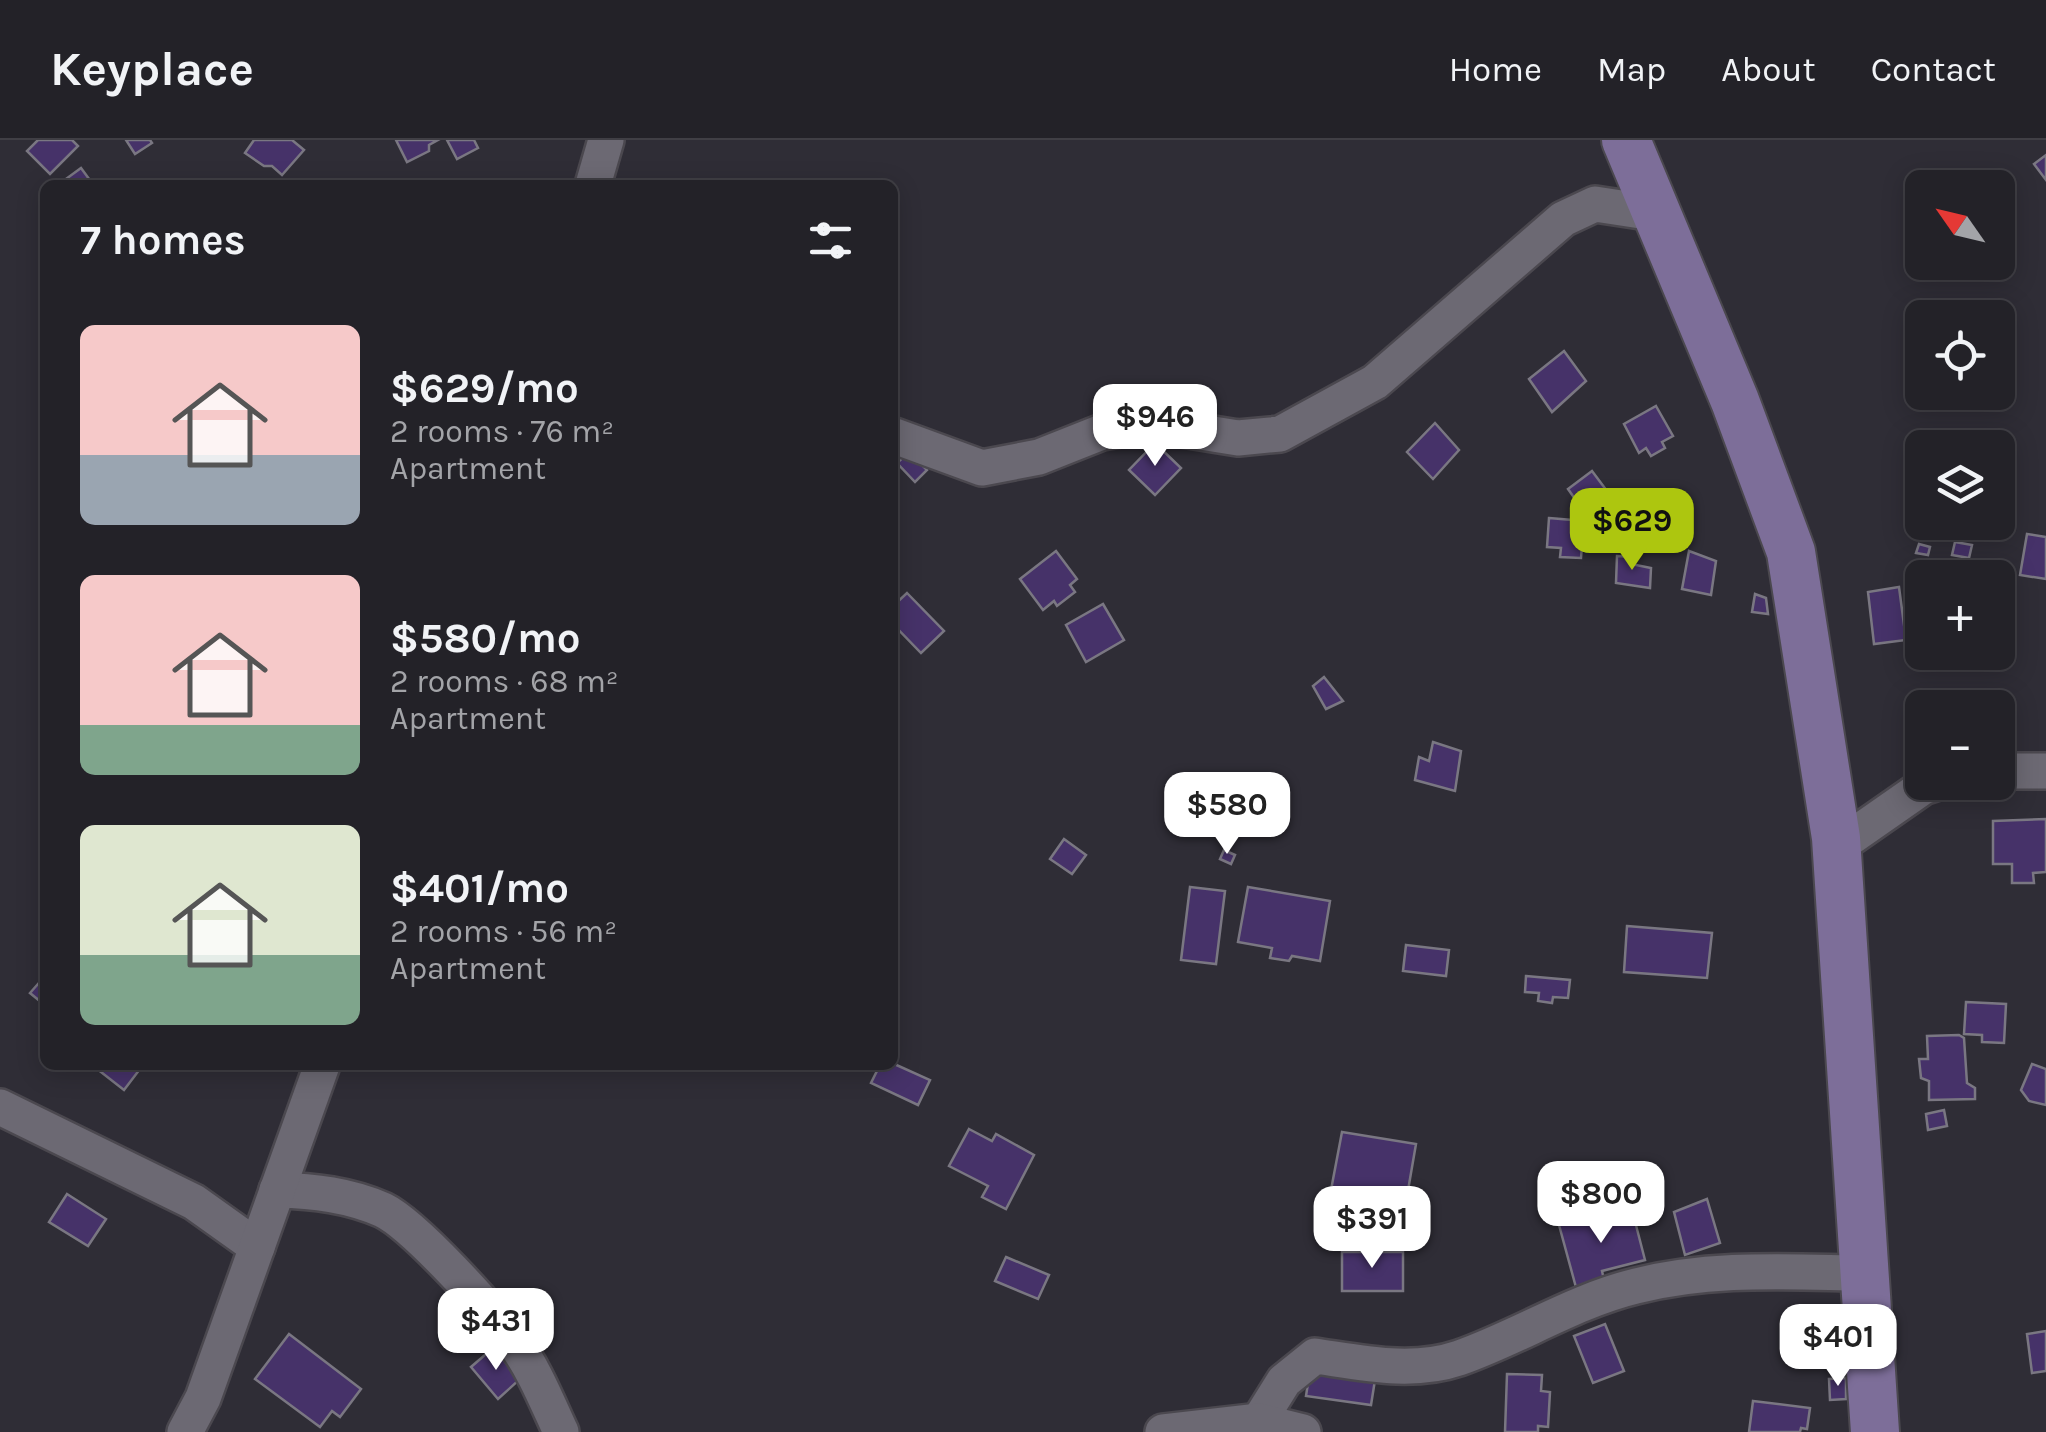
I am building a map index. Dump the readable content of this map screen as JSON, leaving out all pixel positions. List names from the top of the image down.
{
  "north": "top left",
  "page": {
    "header": "Keyplace",
    "nav": [
      "Home",
      "Map",
      "About",
      "Contact"
    ],
    "map_buttons": ["+", "−"],
    "heading": "7 homes",
    "list": [
      {
        "name": "$629/mo",
        "note": "2 rooms · 76 m² · Apartment"
      },
      {
        "name": "$580/mo",
        "note": "2 rooms · 68 m² · Apartment"
      },
      {
        "name": "$401/mo",
        "note": "2 rooms · 56 m² · Apartment"
      }
    ],
    "price": [
      "$946",
      "$629",
      "$580",
      "$800",
      "$391",
      "$431",
      "$401"
    ]
  }
}
